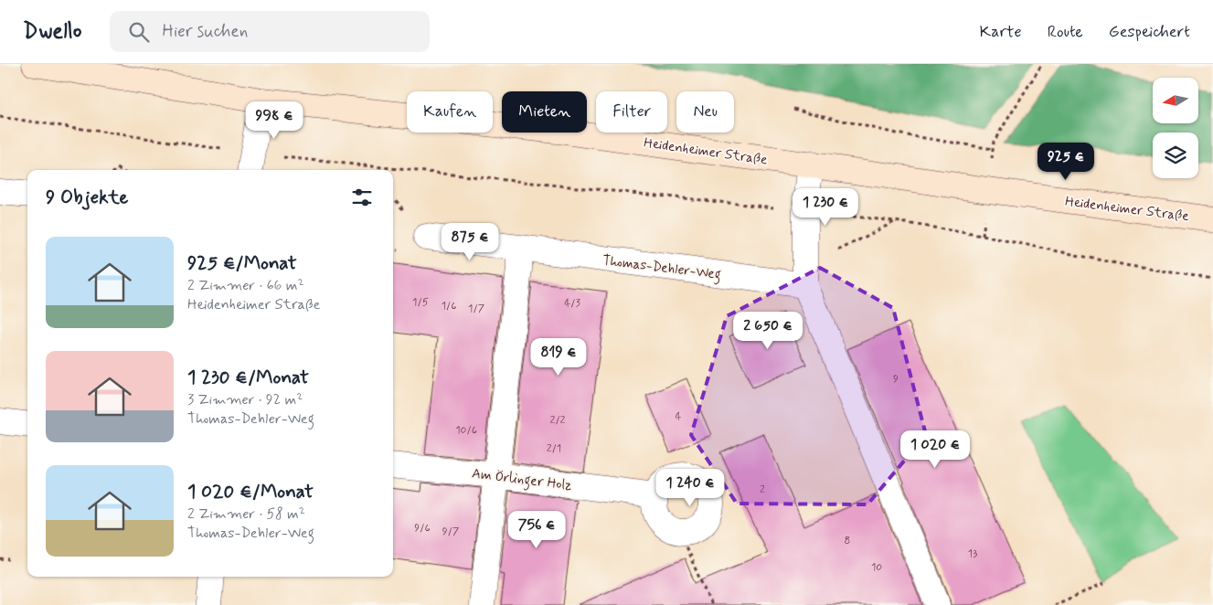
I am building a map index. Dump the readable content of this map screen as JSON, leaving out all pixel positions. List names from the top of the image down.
{
  "streets": {
    "main road": ["Heidenheimer Straße"],
    "street": ["Thomas-Dehler-Weg", "Am Örlinger Holz"]
  },
  "house_numbers": [
    "1/5",
    "4/3",
    "1/6",
    "1/7",
    "9",
    "4",
    "2/2",
    "10/6",
    "2/1",
    "2",
    "9/6",
    "9/7",
    "8",
    "13",
    "10"
  ],
  "north": "left",
  "page": {
    "header": "Dwello",
    "search": "Hier suchen",
    "nav": ["Karte", "Route", "Gespeichert"],
    "chip": [
      "Kaufen",
      "Mieten",
      "Filter",
      "Neu"
    ],
    "price": [
      "998 €",
      "925 €",
      "1 230 €",
      "875 €",
      "2 650 €",
      "819 €",
      "1 020 €",
      "1 240 €",
      "756 €"
    ],
    "heading": "9 Objekte",
    "list": [
      {
        "name": "925 €/Monat",
        "note": "2 Zimmer · 66 m² · Heidenheimer Straße"
      },
      {
        "name": "1 230 €/Monat",
        "note": "3 Zimmer · 92 m² · Thomas-Dehler-Weg"
      },
      {
        "name": "1 020 €/Monat",
        "note": "2 Zimmer · 58 m² · Thomas-Dehler-Weg"
      }
    ]
  }
}
